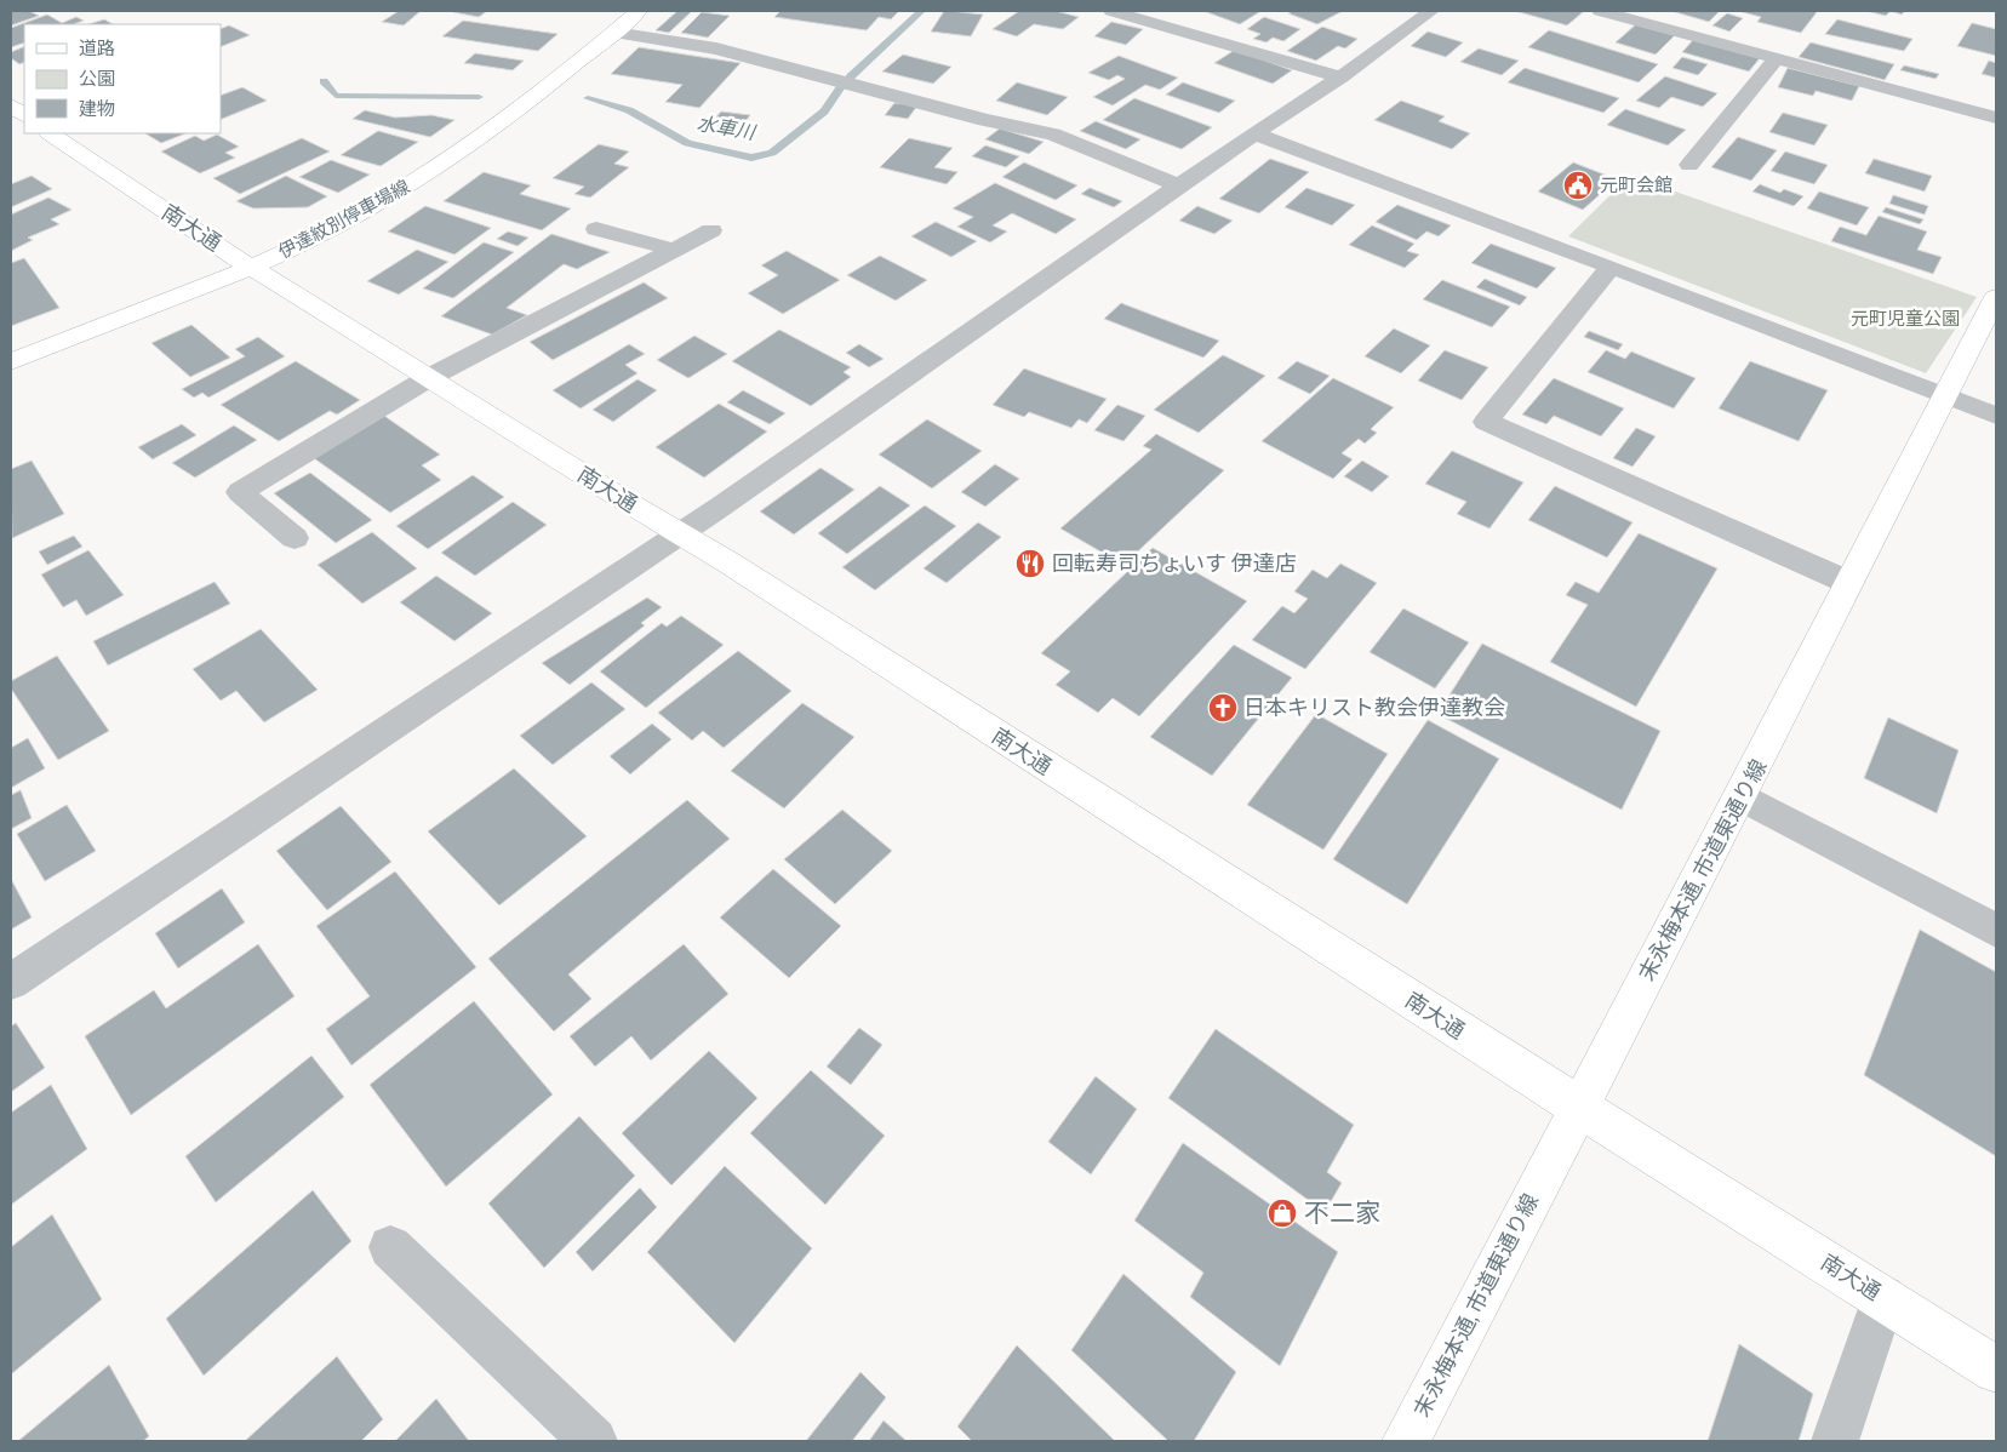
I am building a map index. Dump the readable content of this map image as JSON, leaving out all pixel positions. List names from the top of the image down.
{
  "streets": {
    "street": ["伊達紋別停車場線", "南大通", "末永梅本通, 市道東通り線"]
  },
  "crossings": [
    ["伊達紋別停車場線", "南大通"],
    ["南大通", "末永梅本通, 市道東通り線"]
  ],
  "water": ["水車川"],
  "parks": ["元町児童公園"],
  "places": {
    "public building": ["元町会館"],
    "restaurant": ["回転寿司ちょいす 伊達店"],
    "church": ["日本キリスト教会伊達教会"],
    "shop": ["不二家"]
  },
  "legend": ["道路", "公園", "建物"]
}
